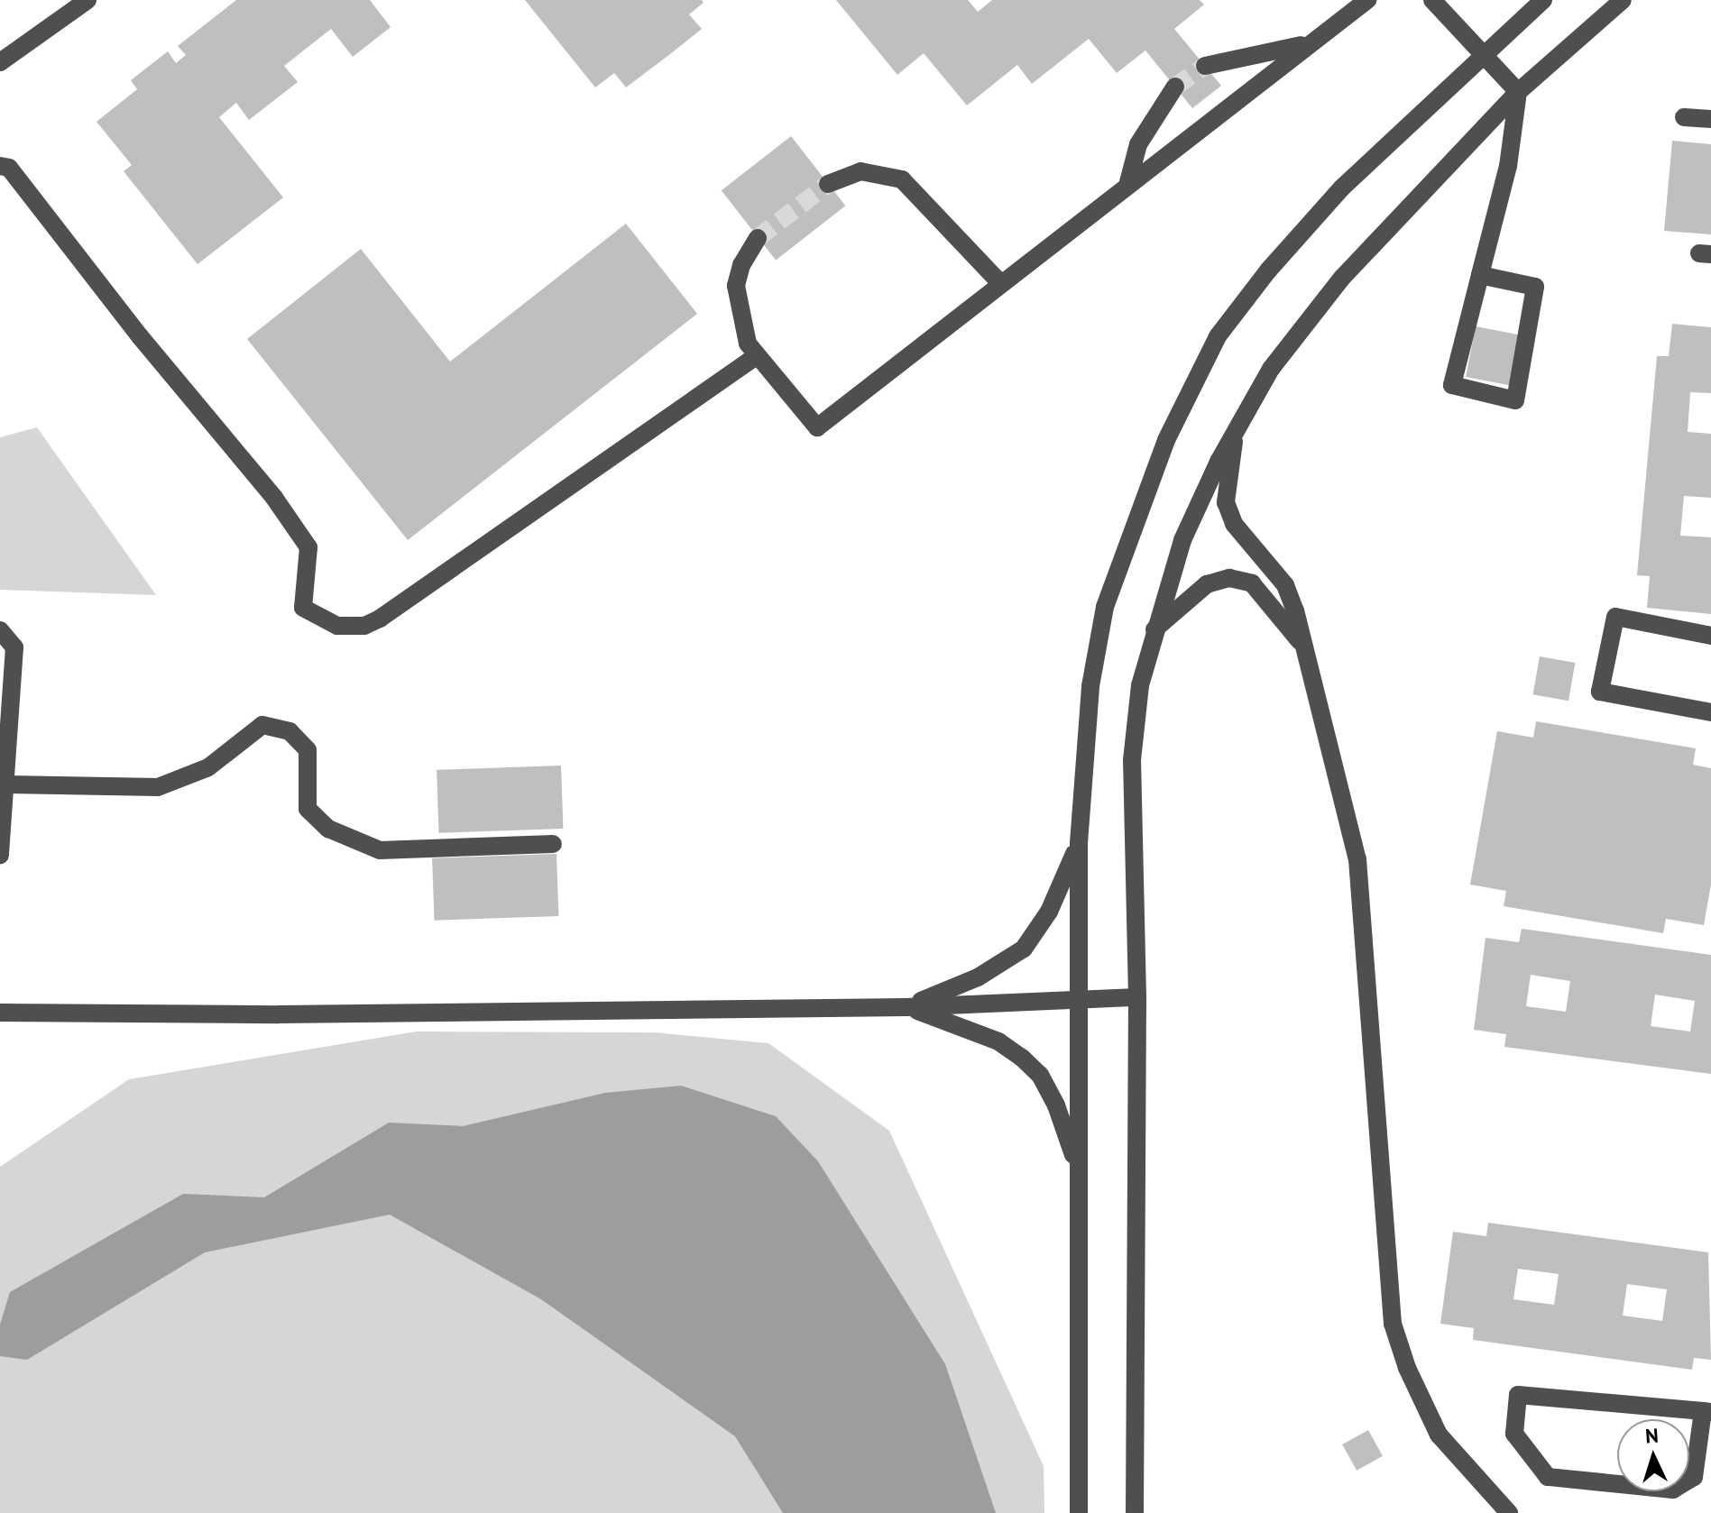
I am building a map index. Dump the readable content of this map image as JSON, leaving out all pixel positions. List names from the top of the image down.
{
  "north": "top"
}
